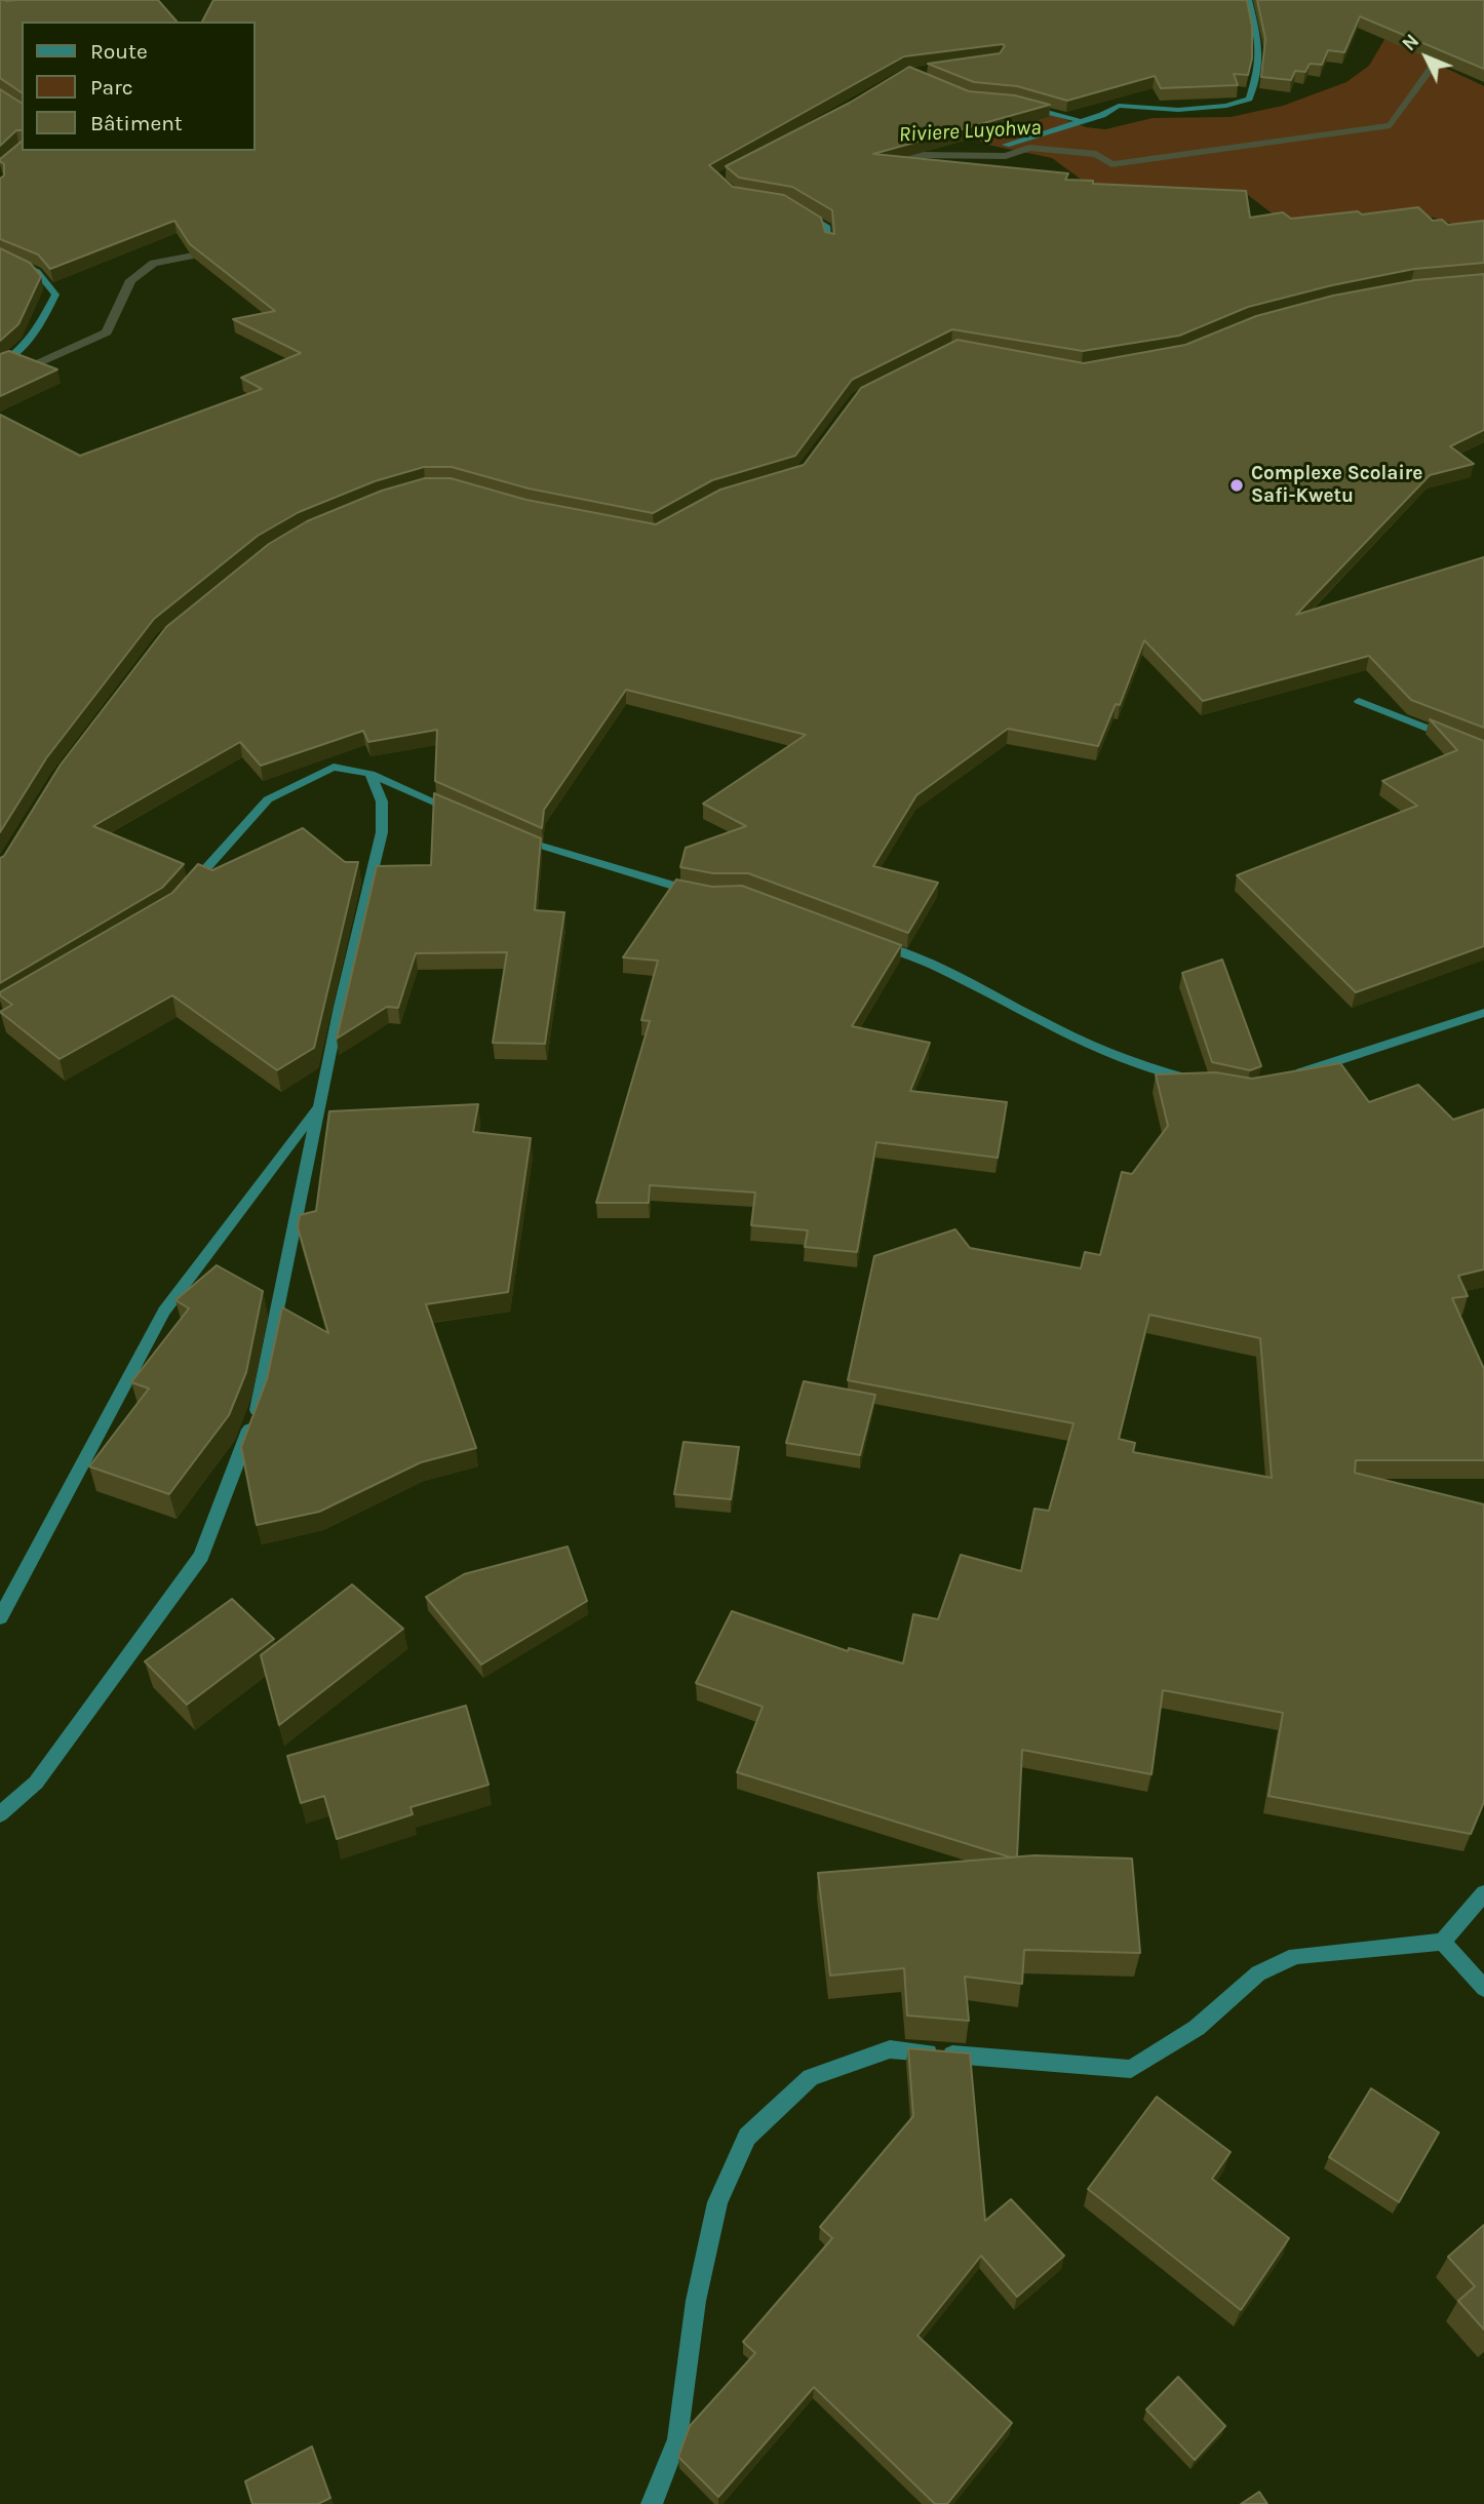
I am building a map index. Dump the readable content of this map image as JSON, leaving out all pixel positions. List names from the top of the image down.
{
  "water": ["Riviere Luyohwa"],
  "places": ["Complexe Scolaire Safi-Kwetu"],
  "legend": ["Route", "Parc", "Bâtiment"],
  "north": "top left"
}
